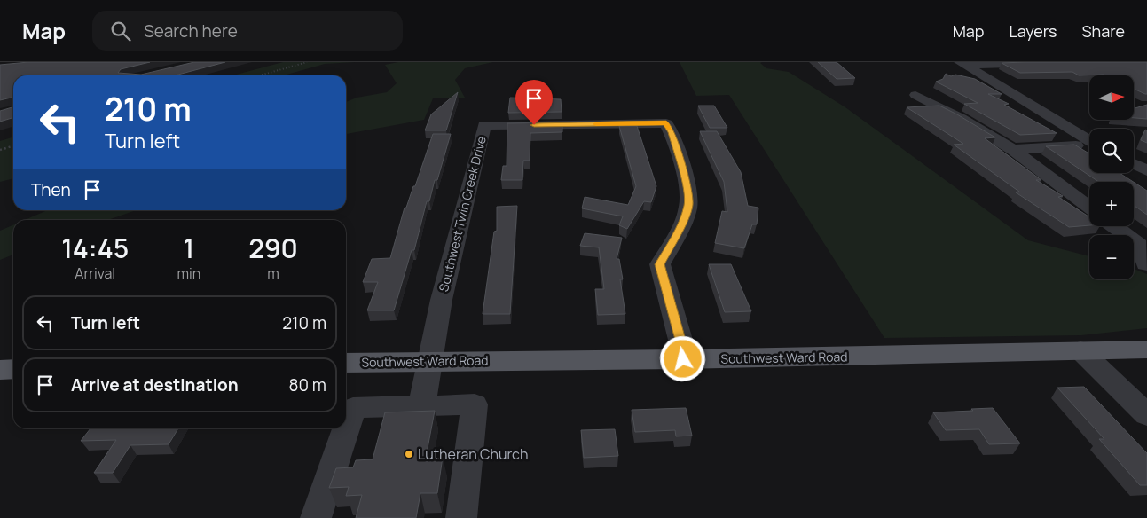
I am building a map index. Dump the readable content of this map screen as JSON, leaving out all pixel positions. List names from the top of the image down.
{
  "streets": {
    "main road": ["Southwest Ward Road"],
    "street": ["Southwest Twin Creek Drive"]
  },
  "crossings": [
    ["Southwest Twin Creek Drive", "Southwest Ward Road"]
  ],
  "places": ["Lutheran Church"],
  "north": "right",
  "page": {
    "header": "Map",
    "search": "Search here",
    "nav": ["Map", "Layers", "Share"],
    "map_buttons": ["+", "−"],
    "turn": ["210 m", "Turn left"],
    "then": "Then",
    "eta": [
      "14:45",
      "Arrival",
      "1",
      "min",
      "290",
      "m"
    ],
    "list": [
      {
        "name": "Turn left",
        "value": "210 m"
      },
      {
        "name": "Arrive at destination",
        "value": "80 m"
      }
    ]
  }
}
